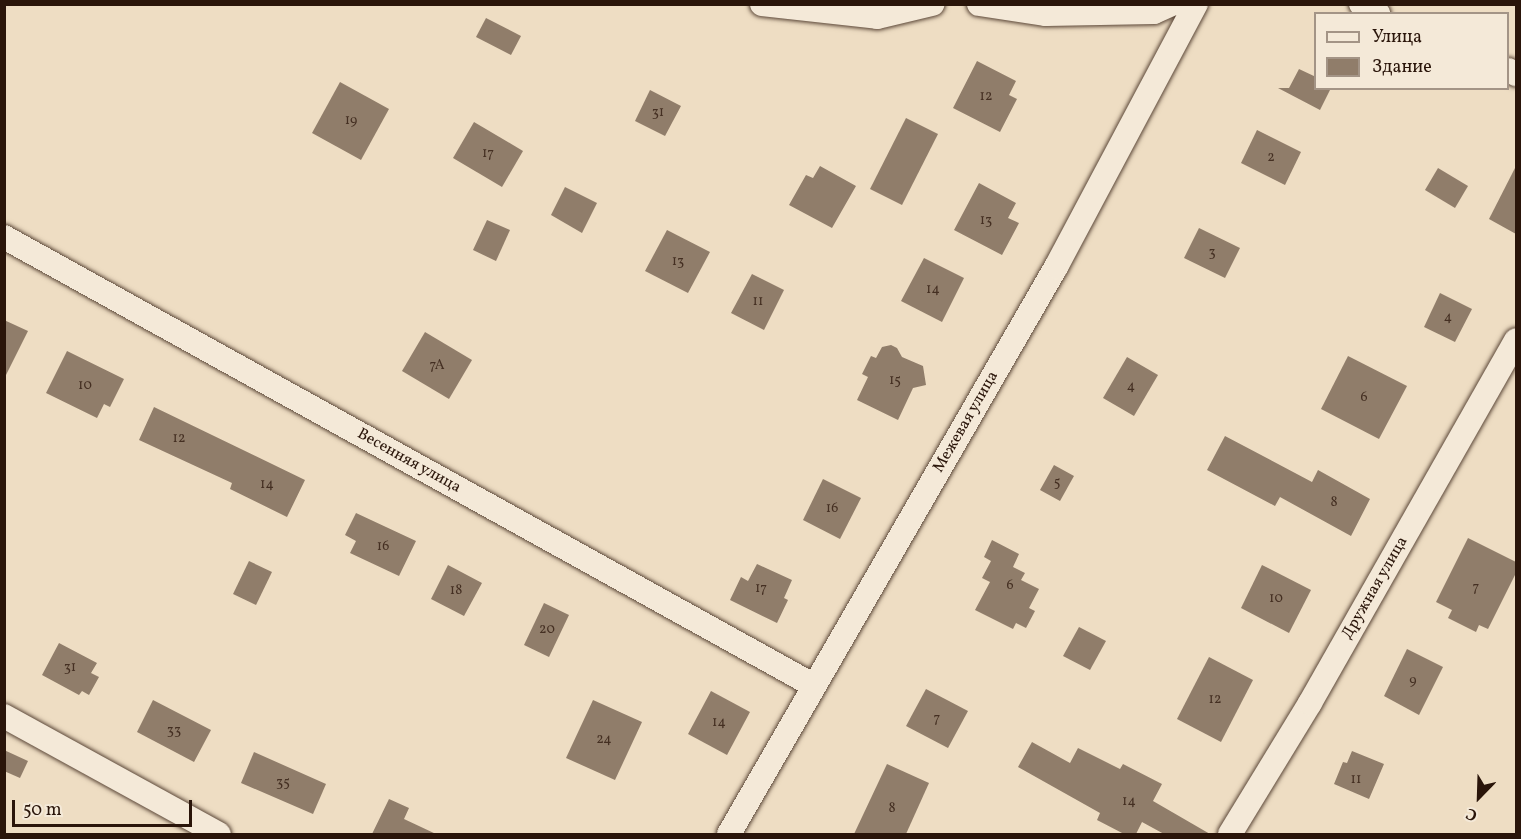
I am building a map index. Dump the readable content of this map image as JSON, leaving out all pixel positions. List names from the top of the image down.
{
  "streets": {
    "street": ["Межевая улица", "Весенняя улица", "Дружная улица"]
  },
  "crossings": [
    ["Межевая улица", "Весенняя улица"]
  ],
  "house_numbers": [
    "12",
    "31",
    "19",
    "17",
    "2",
    "13",
    "3",
    "13",
    "14",
    "11",
    "4",
    "7А",
    "15",
    "10",
    "4",
    "6",
    "12",
    "5",
    "14",
    "8",
    "16",
    "16",
    "6",
    "7",
    "17",
    "18",
    "10",
    "20",
    "31",
    "9",
    "12",
    "7",
    "14",
    "33",
    "24",
    "11",
    "35",
    "14",
    "8"
  ],
  "legend": ["Улица", "Здание"],
  "scale_bar": "50 m",
  "north": "bottom left"
}
